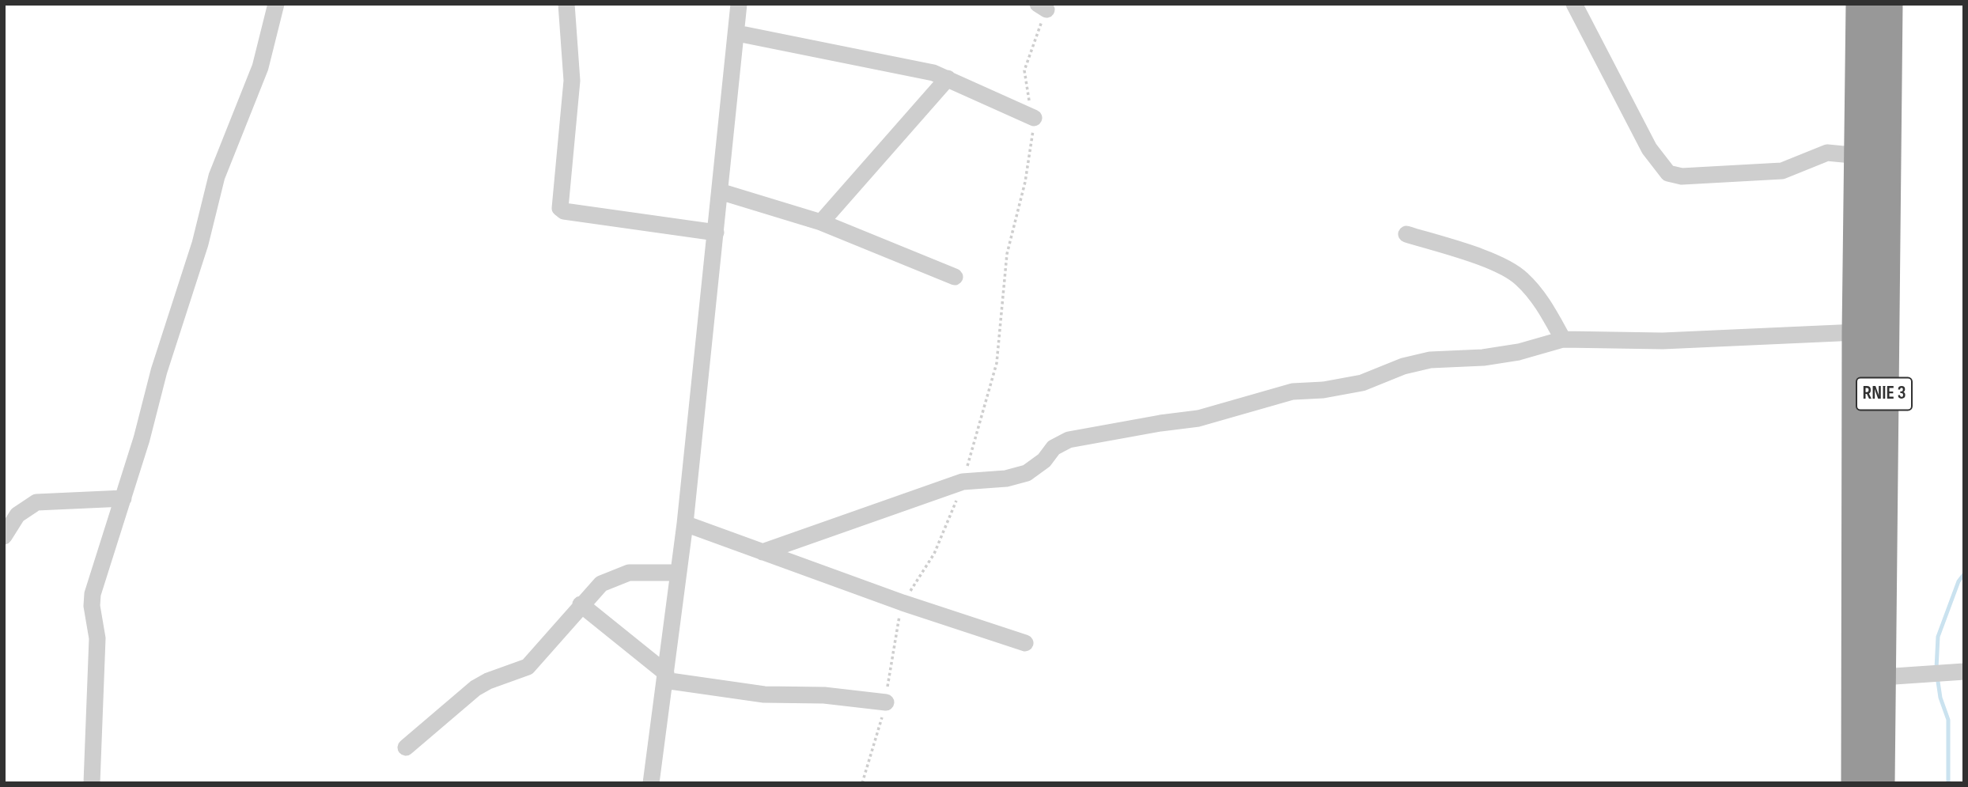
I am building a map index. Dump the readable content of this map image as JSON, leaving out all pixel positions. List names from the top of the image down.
{
  "streets": {
    "highway": ["RNIE 3"]
  }
}
